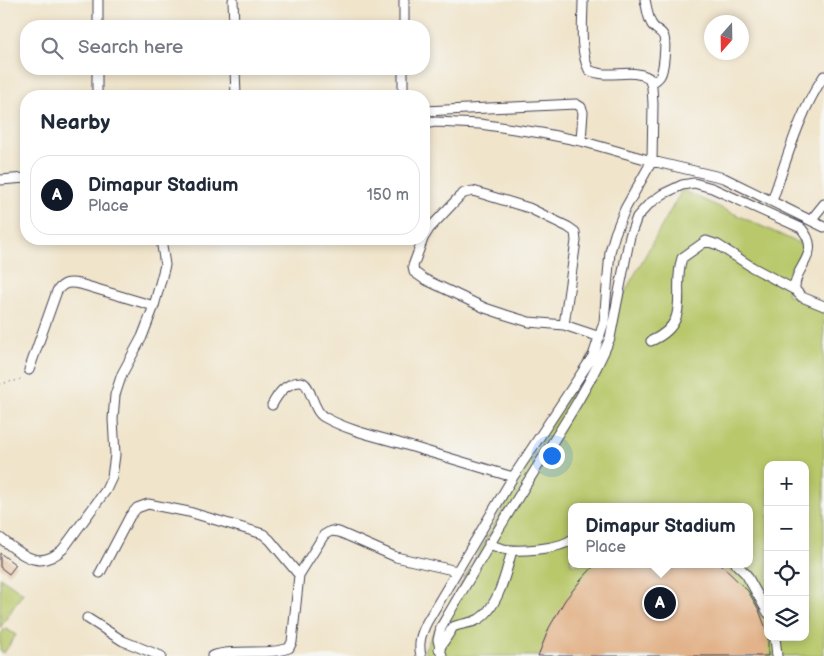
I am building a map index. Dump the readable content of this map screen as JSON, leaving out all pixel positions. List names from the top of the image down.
{
  "north": "bottom",
  "page": {
    "search": "Search here",
    "heading": "Nearby",
    "list": [
      {
        "mark": "A",
        "name": "Dimapur Stadium",
        "note": "Place",
        "value": "150 m"
      }
    ],
    "map_buttons": ["+", "−"],
    "popup": ["Dimapur Stadium", "Place"],
    "pins": "A"
  }
}
